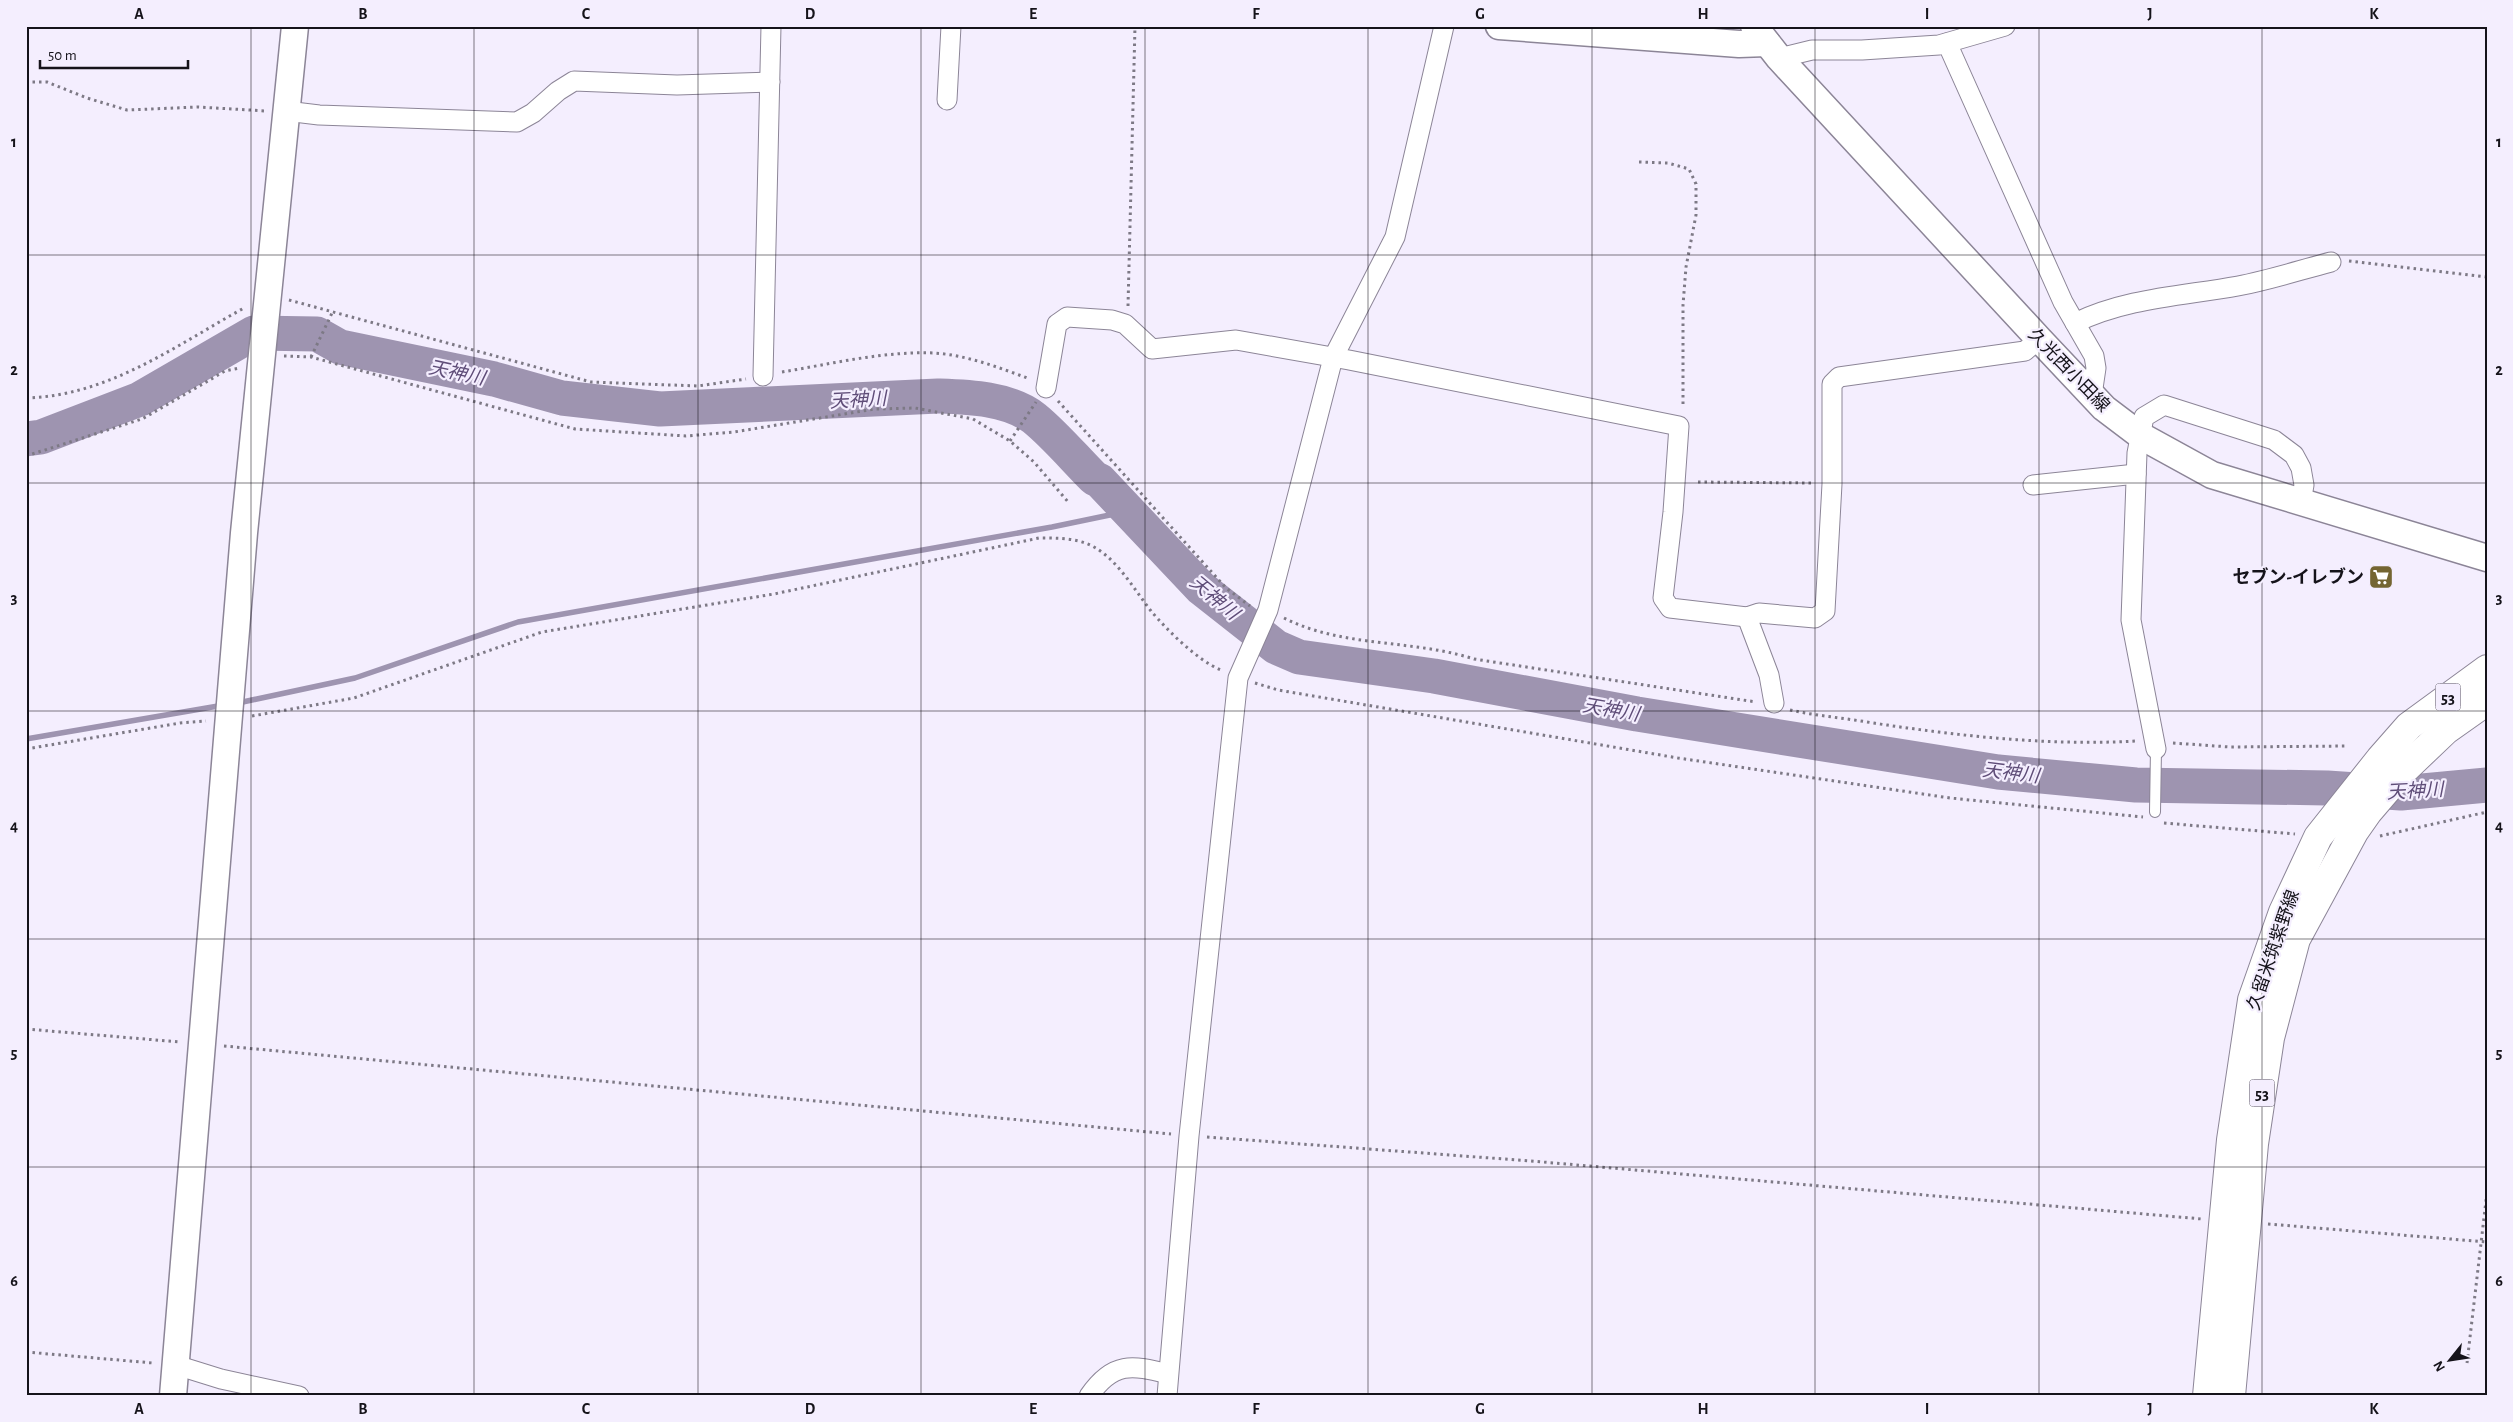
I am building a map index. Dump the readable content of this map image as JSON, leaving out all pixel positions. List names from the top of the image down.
{
  "streets": {
    "main road": ["53", "久留米筑紫野線"],
    "street": ["久光西小田線"]
  },
  "water": ["天神川"],
  "places": {
    "supermarket": ["セブン-イレブン"]
  },
  "scale_bar": "50 m",
  "north": "bottom left",
  "grid": {
    "columns": [
      "A",
      "B",
      "C",
      "D",
      "E",
      "F",
      "G",
      "H",
      "I",
      "J",
      "K"
    ],
    "rows": [
      "1",
      "2",
      "3",
      "4",
      "5",
      "6"
    ]
  }
}
